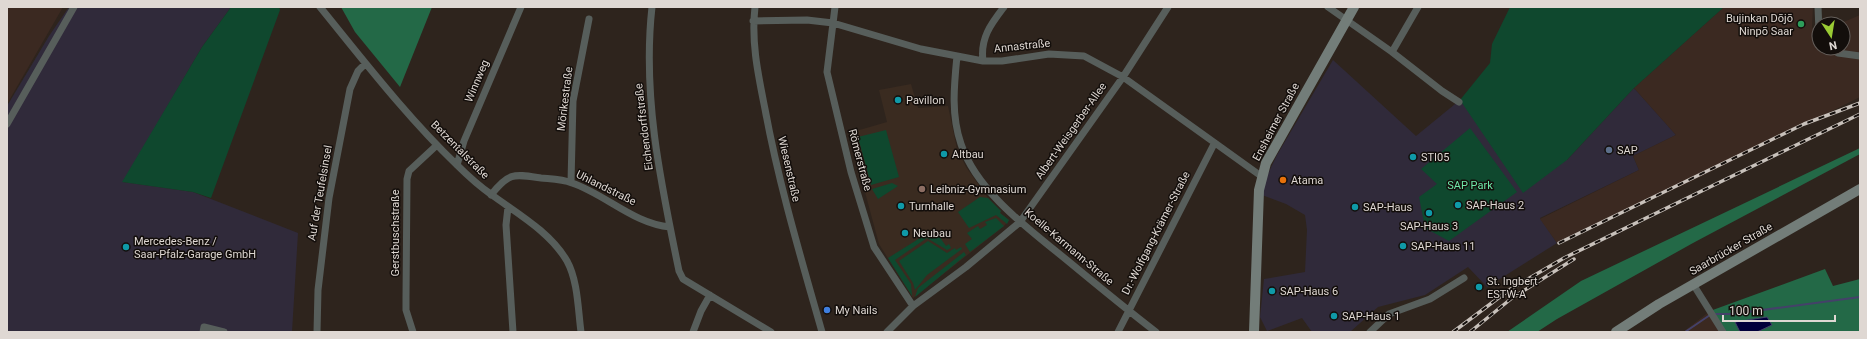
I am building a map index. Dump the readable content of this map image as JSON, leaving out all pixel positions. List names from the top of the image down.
{
  "streets": {
    "main road": ["Ensheimer Straße", "Saarbrücker Straße"],
    "street": [
      "Annastraße",
      "Winnweg",
      "Mörikestraße",
      "Eichendorffstraße",
      "Albert-Weisgerber-Allee",
      "Betzentalstraße",
      "Römerstraße",
      "Wiesenstraße",
      "Uhlandstraße",
      "Auf der Teufelsinsel",
      "Gerstbuschstraße",
      "Dr.-Wolfgang-Krämer-Straße",
      "Koelle-Karmann-Straße"
    ]
  },
  "crossings": [
    ["Annastraße", "Ensheimer Straße"],
    ["Annastraße", "Albert-Weisgerber-Allee"],
    ["Annastraße", "Römerstraße"],
    ["Annastraße", "Wiesenstraße"],
    ["Annastraße", "Dr.-Wolfgang-Krämer-Straße"],
    ["Annastraße", "Koelle-Karmann-Straße"],
    ["Winnweg", "Betzentalstraße"],
    ["Mörikestraße", "Uhlandstraße"],
    ["Eichendorffstraße", "Uhlandstraße"],
    ["Albert-Weisgerber-Allee", "Römerstraße"],
    ["Albert-Weisgerber-Allee", "Koelle-Karmann-Straße"],
    ["Betzentalstraße", "Uhlandstraße"],
    ["Betzentalstraße", "Auf der Teufelsinsel"],
    ["Betzentalstraße", "Gerstbuschstraße"],
    ["Dr.-Wolfgang-Krämer-Straße", "Koelle-Karmann-Straße"]
  ],
  "parks": ["SAP Park"],
  "places": [
    "Bujinkan Dōjō Ninpō Saar",
    "Pavillon",
    "SAP",
    "Altbau",
    "STI05",
    "Atama",
    "Leibniz-Gymnasium",
    "SAP-Haus 2",
    "Turnhalle",
    "SAP-Haus",
    "SAP-Haus 3",
    "Neubau",
    "SAP-Haus 11",
    "Mercedes-Benz / Saar-Pfalz-Garage GmbH",
    "St. Ingbert ESTW-A",
    "SAP-Haus 6",
    "My Nails",
    "SAP-Haus 1"
  ],
  "scale_bar": "100 m",
  "north": "bottom"
}
